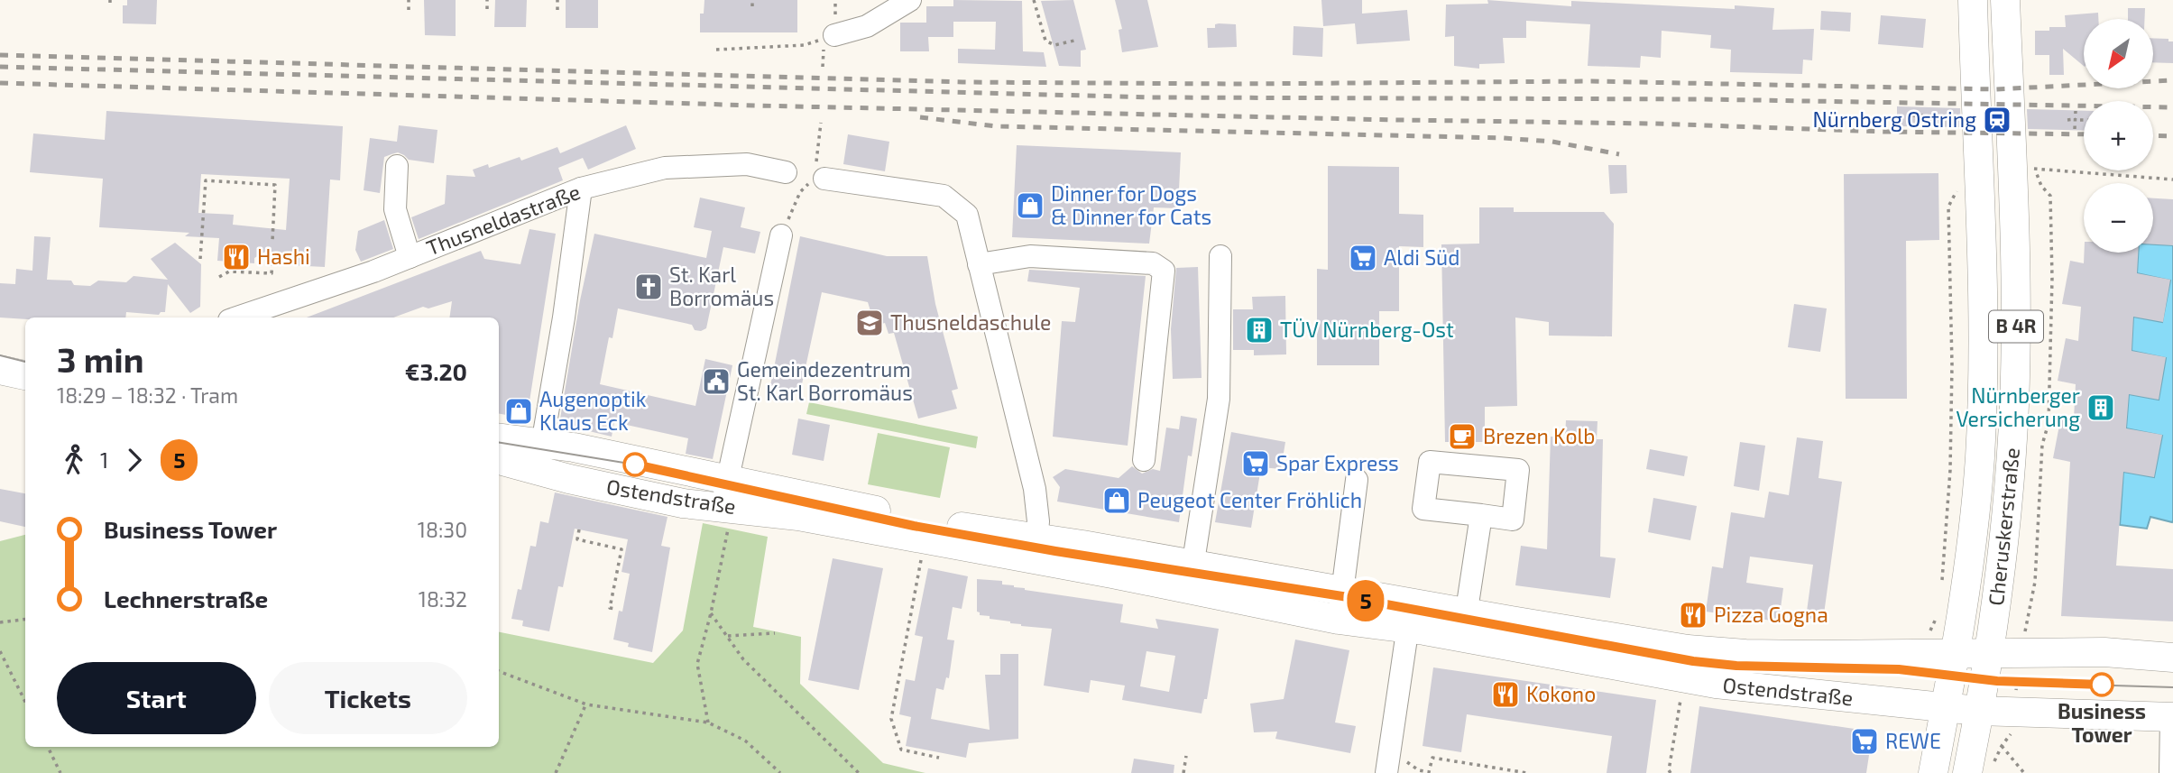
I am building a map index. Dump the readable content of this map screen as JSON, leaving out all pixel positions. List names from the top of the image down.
{
  "streets": {
    "main road": ["B 4R", "Ostendstraße", "Cheruskerstraße"],
    "street": ["Thusneldastraße"]
  },
  "crossings": [
    ["B 4R", "Ostendstraße"],
    ["B 4R", "Cheruskerstraße"],
    ["Ostendstraße", "Cheruskerstraße"]
  ],
  "places": {
    "station": ["Nürnberg Ostring"],
    "shop": ["Dinner for Dogs & Dinner for Cats", "Augenoptik Klaus Eck", "Peugeot Center Fröhlich"],
    "restaurant": ["Hashi", "Pizza Gogna", "Kokono"],
    "supermarket": ["Aldi Süd", "Spar Express", "REWE"],
    "church": ["St. Karl Borromäus"],
    "school or university": ["Thusneldaschule"],
    "building": ["TÜV Nürnberg-Ost", "Nürnberger Versicherung"],
    "public building": ["Gemeindezentrum St. Karl Borromäus"],
    "cafe": ["Brezen Kolb"],
    "other": ["Business Tower"]
  },
  "lines": ["tram line 5"],
  "north": "bottom left",
  "page": {
    "on_map": "5",
    "map_buttons": ["+", "−"],
    "heading": ["3 min", "18:29 – 18:32 · Tram", "€3.20"],
    "legs": ["1", "5"],
    "list": [
      {
        "name": "Business Tower",
        "value": "18:30"
      },
      {
        "name": "Lechnerstraße",
        "value": "18:32"
      }
    ],
    "buttons": ["Start", "Tickets"]
  }
}
